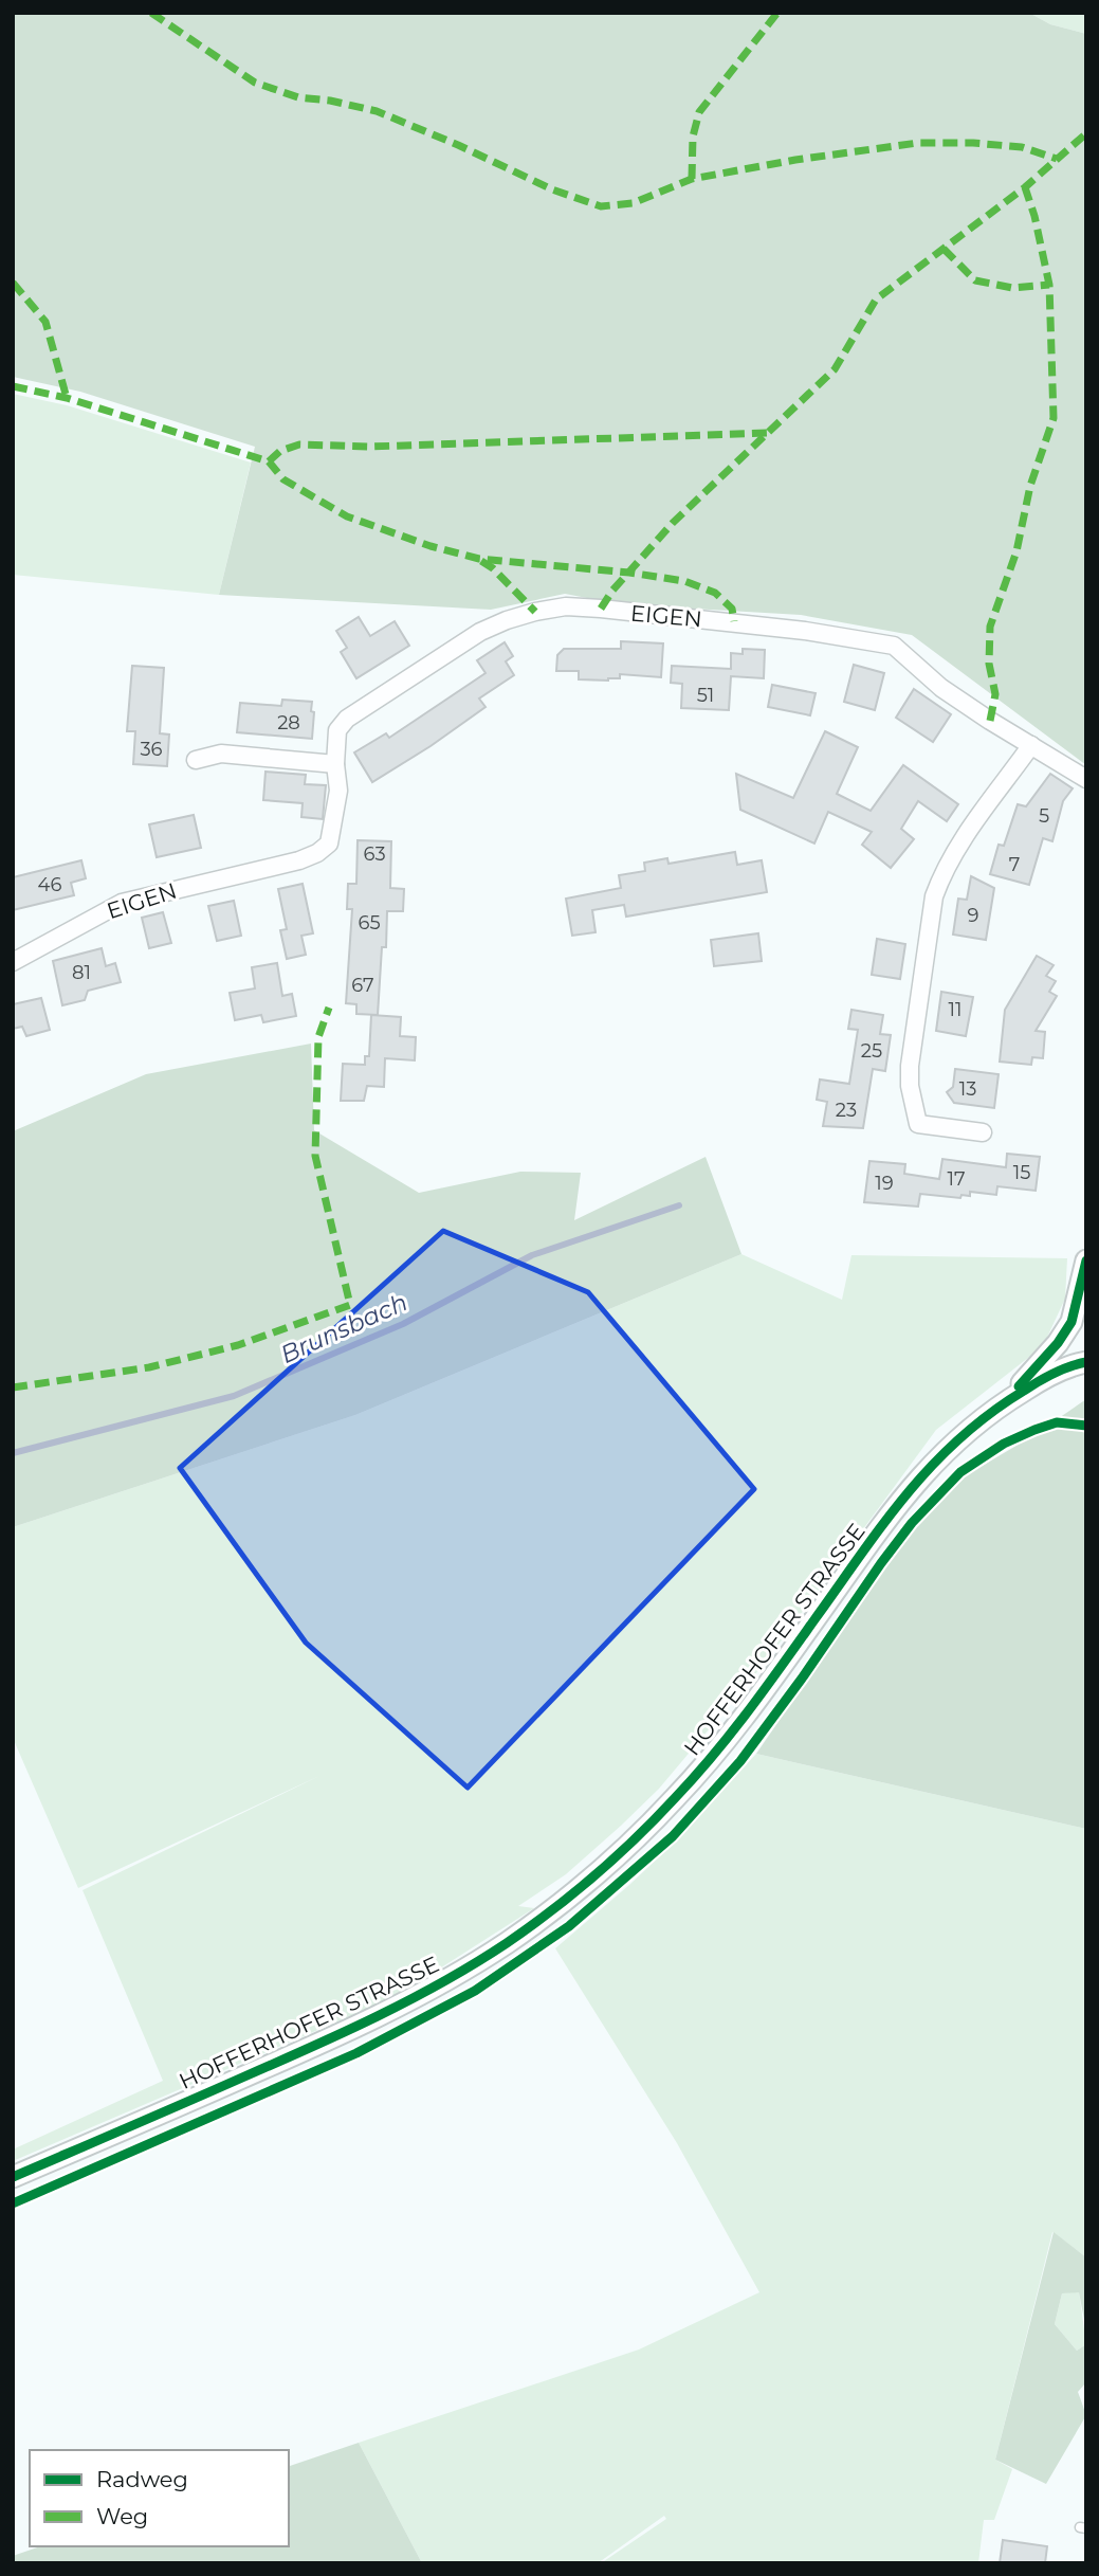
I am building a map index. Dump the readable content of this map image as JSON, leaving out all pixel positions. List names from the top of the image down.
{
  "streets": {
    "street": ["EIGEN", "HOFFERHOFER STRASSE"]
  },
  "water": ["Brunsbach"],
  "house_numbers": [
    "51",
    "28",
    "36",
    "5",
    "63",
    "7",
    "46",
    "9",
    "65",
    "81",
    "67",
    "11",
    "25",
    "13",
    "23",
    "15",
    "17",
    "19"
  ],
  "legend": ["Radweg", "Weg"]
}
